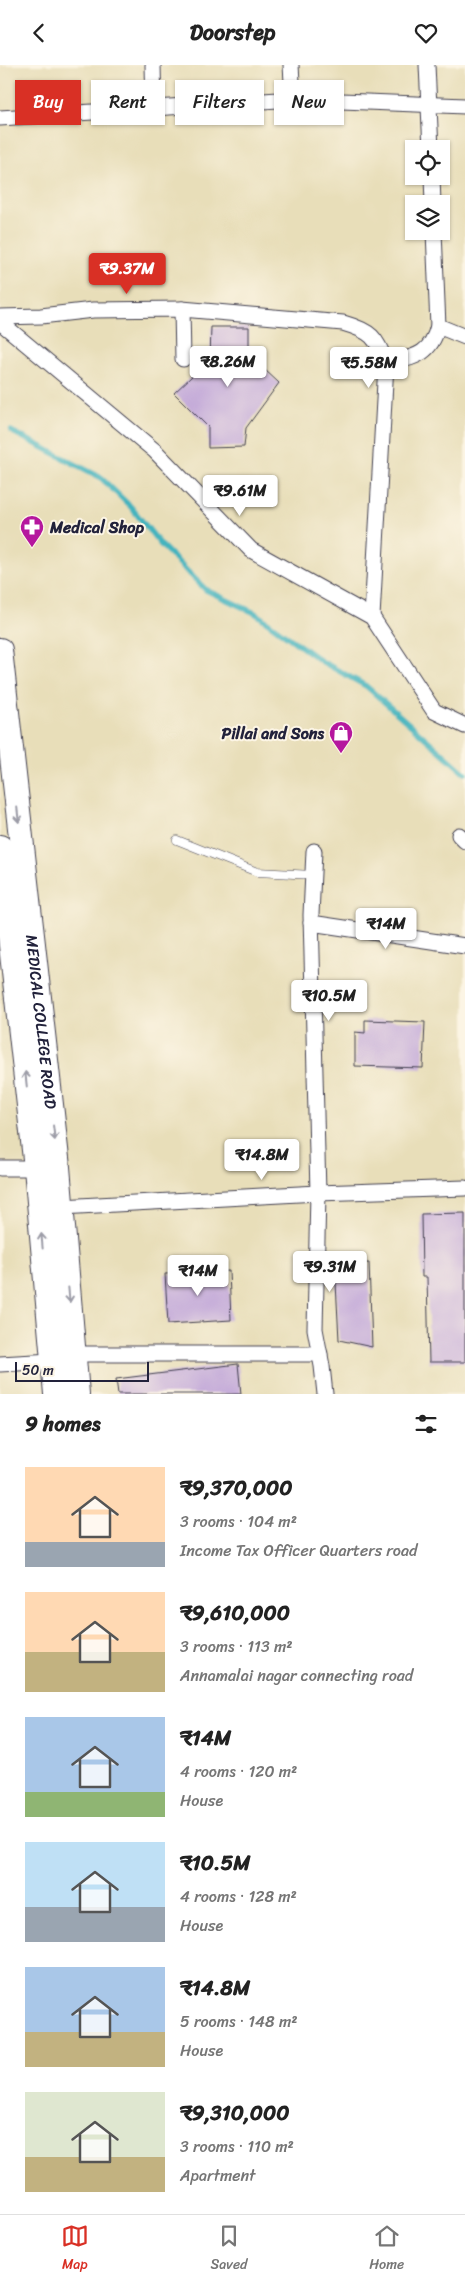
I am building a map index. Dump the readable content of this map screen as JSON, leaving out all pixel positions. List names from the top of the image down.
{
  "streets": {
    "main road": ["MEDICAL COLLEGE ROAD"]
  },
  "places": {
    "pharmacy": ["Medical Shop"],
    "shop": ["Pillai and Sons"]
  },
  "scale_bar": "50 m",
  "page": {
    "header": "Doorstep",
    "chip": [
      "Buy",
      "Rent",
      "Filters",
      "New"
    ],
    "price": [
      "₹9.37M",
      "₹8.26M",
      "₹5.58M",
      "₹9.61M",
      "₹14M",
      "₹10.5M",
      "₹14.8M",
      "₹9.31M",
      "₹14M"
    ],
    "scale": "50 m",
    "heading": "9 homes",
    "list": [
      {
        "name": "₹9,370,000",
        "note": "3 rooms · 104 m² · Income Tax Officer Quarters road"
      },
      {
        "name": "₹9,610,000",
        "note": "3 rooms · 113 m² · Annamalai nagar connecting road"
      },
      {
        "name": "₹14M",
        "note": "4 rooms · 120 m² · House"
      },
      {
        "name": "₹10.5M",
        "note": "4 rooms · 128 m² · House"
      },
      {
        "name": "₹14.8M",
        "note": "5 rooms · 148 m² · House"
      },
      {
        "name": "₹9,310,000",
        "note": "3 rooms · 110 m² · Apartment"
      }
    ],
    "tabs": ["Map", "Saved", "Home"]
  }
}
